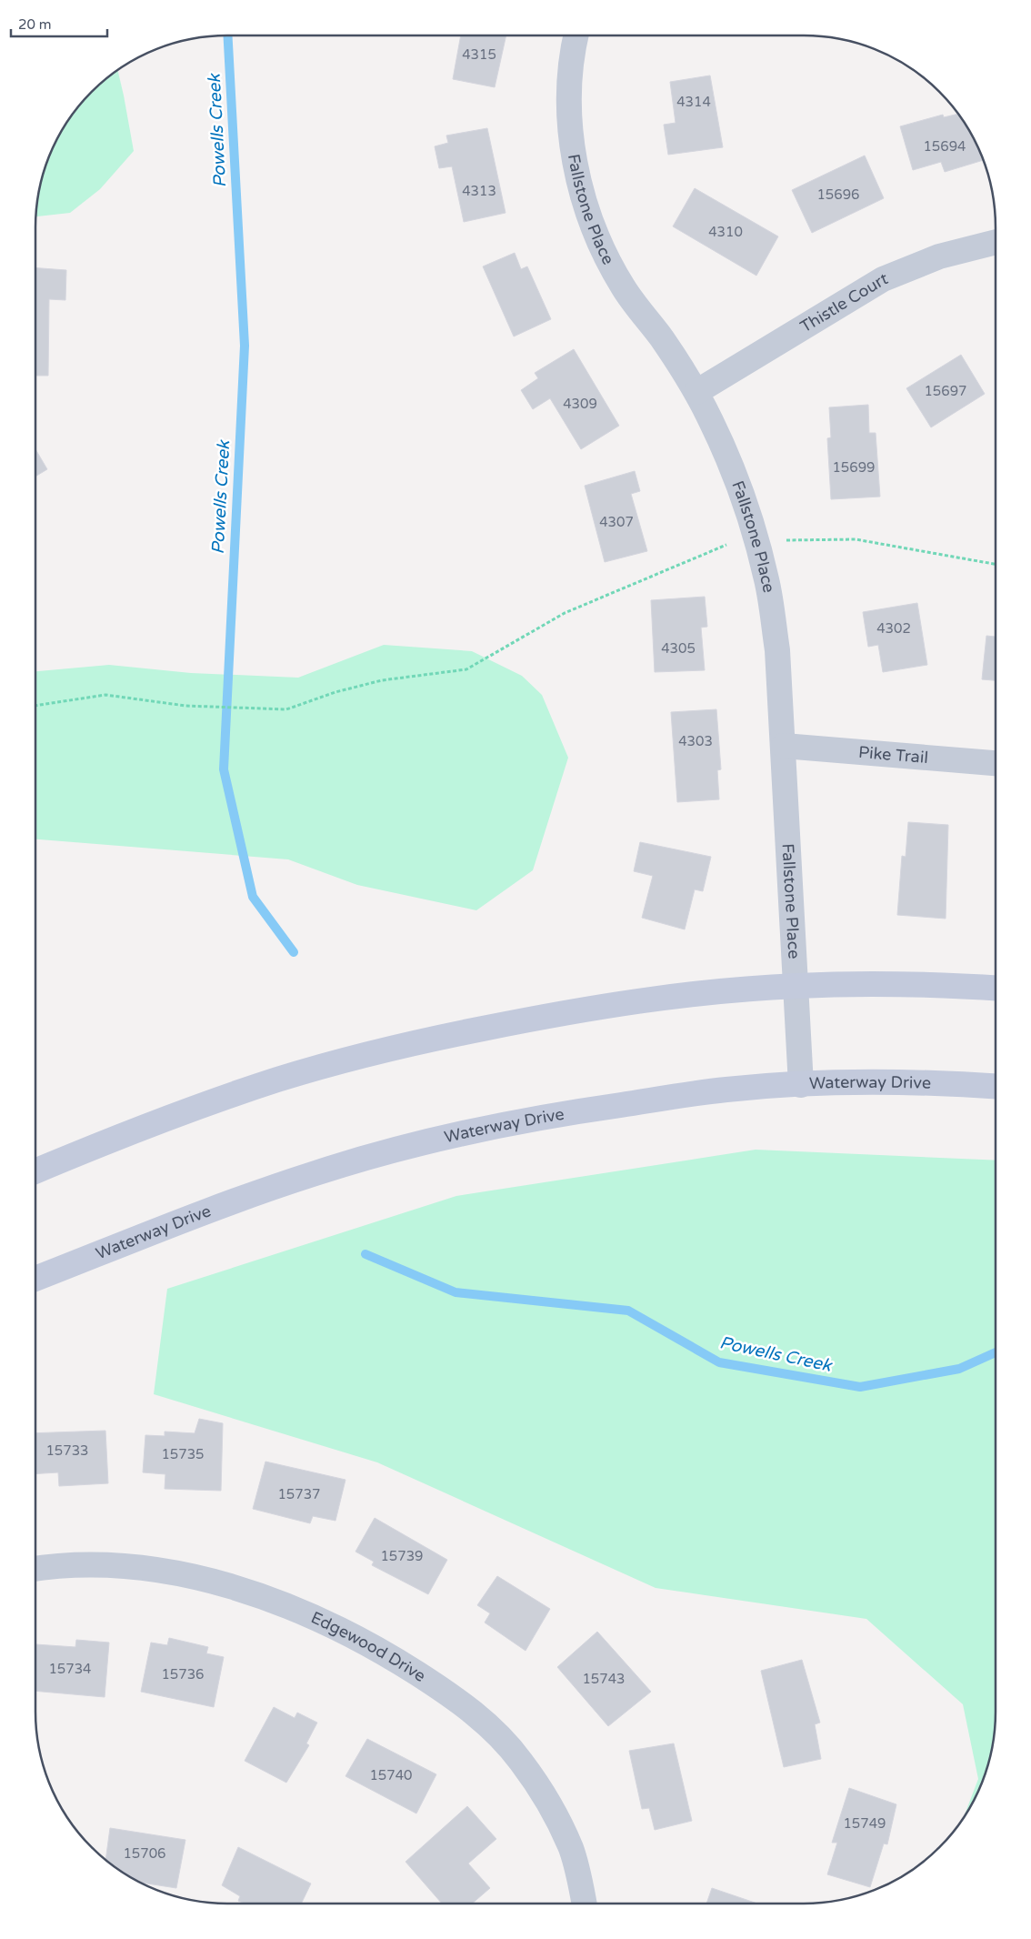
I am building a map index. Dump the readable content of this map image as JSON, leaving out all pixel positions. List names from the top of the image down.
{
  "streets": {
    "main road": ["Waterway Drive"],
    "street": [
      "Fallstone Place",
      "Thistle Court",
      "Pike Trail",
      "Edgewood Drive"
    ]
  },
  "crossings": [
    ["Fallstone Place", "Thistle Court"],
    ["Fallstone Place", "Pike Trail"],
    ["Fallstone Place", "Waterway Drive"]
  ],
  "water": ["Powells Creek"],
  "house_numbers": [
    "4315",
    "4314",
    "15694",
    "4313",
    "15696",
    "4310",
    "15697",
    "4309",
    "15699",
    "4307",
    "4302",
    "4305",
    "4303",
    "15733",
    "15735",
    "15737",
    "15739",
    "15734",
    "15736",
    "15743",
    "15740",
    "15749",
    "15706"
  ],
  "scale_bar": "20 m"
}
